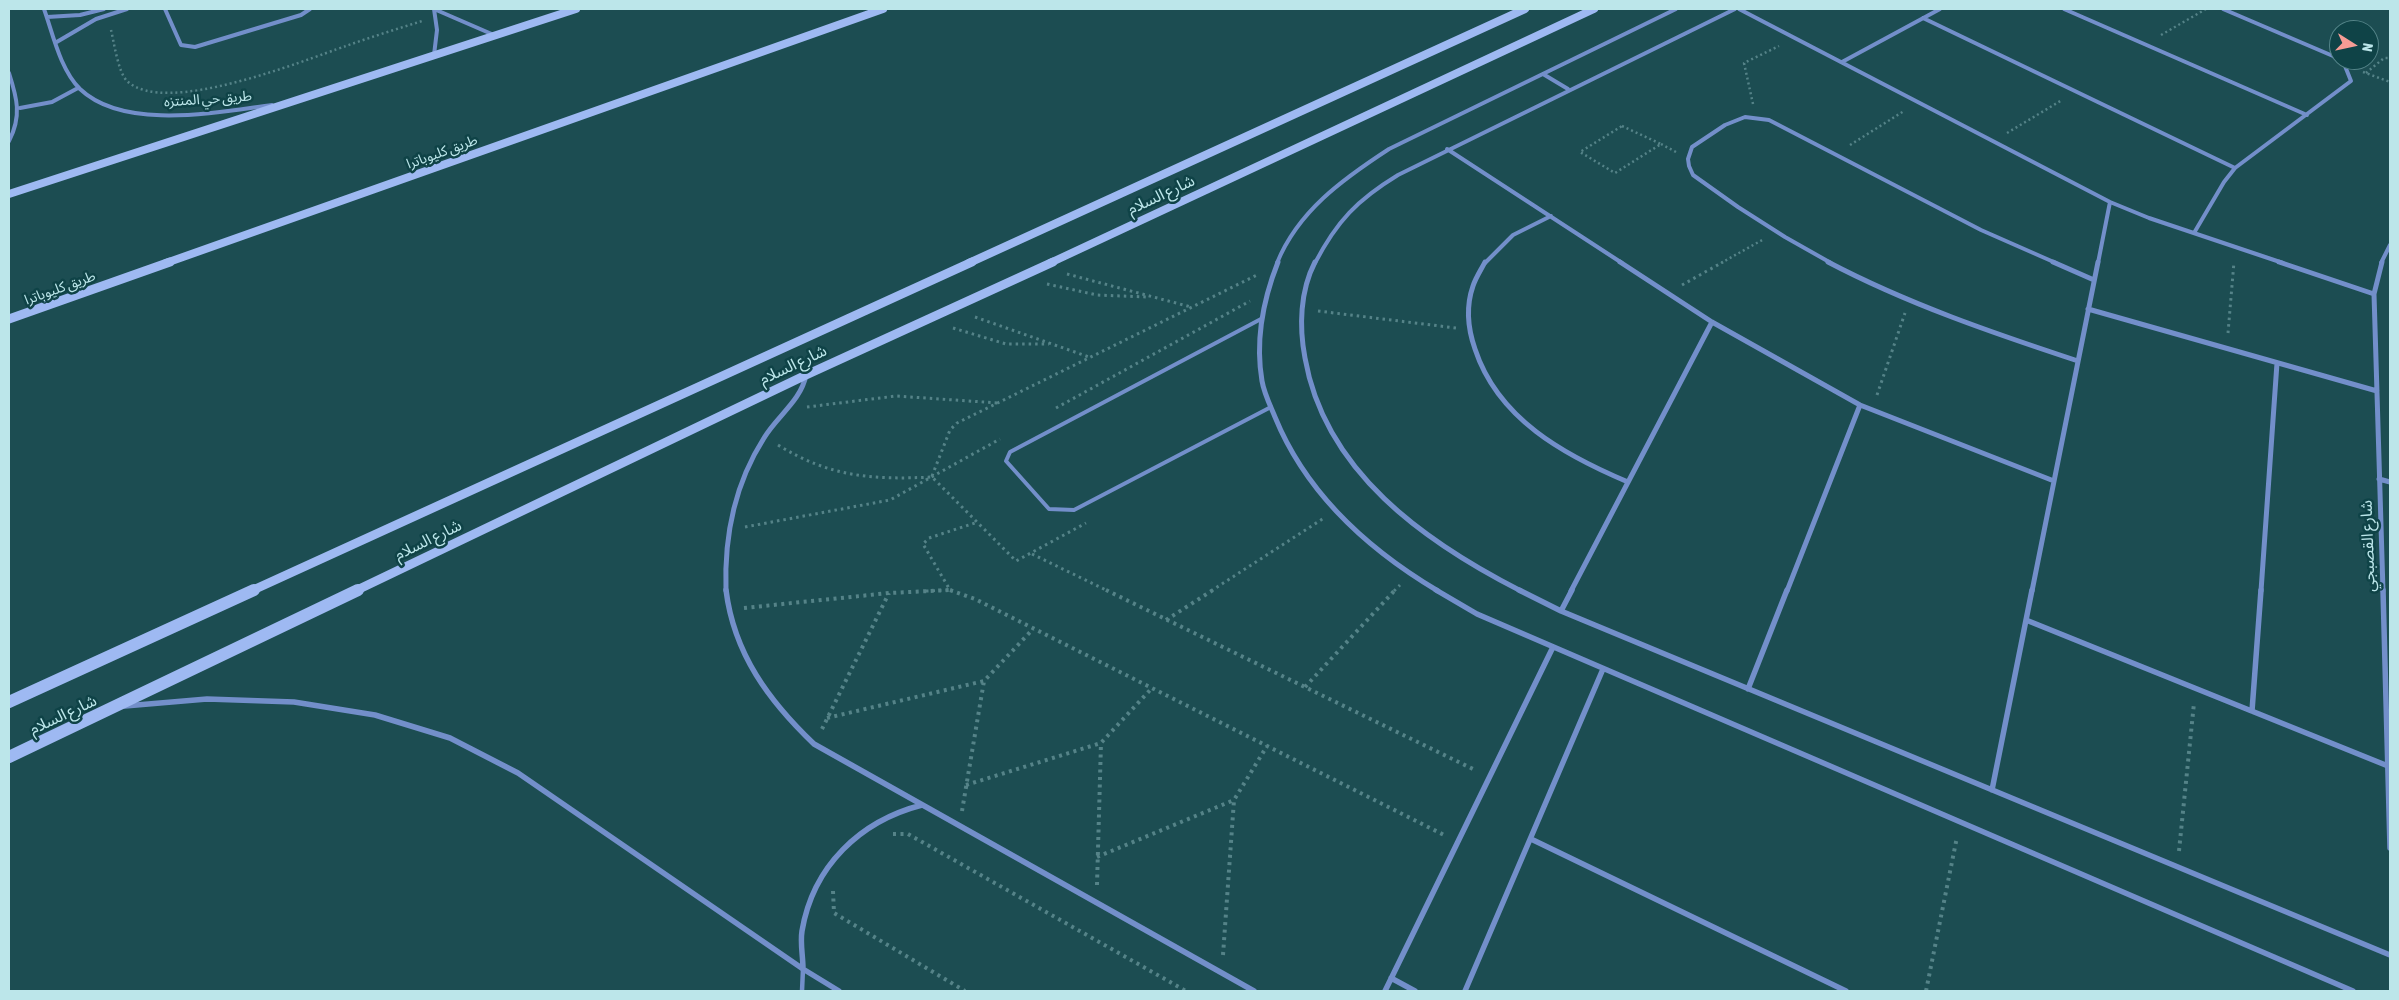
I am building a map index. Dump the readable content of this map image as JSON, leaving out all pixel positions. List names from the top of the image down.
{
  "streets": {
    "main road": ["طريق كليوباترا", "شارع السلام"],
    "street": ["طريق حي المنتزه", "شارع القصبجي"]
  },
  "north": "right"
}
